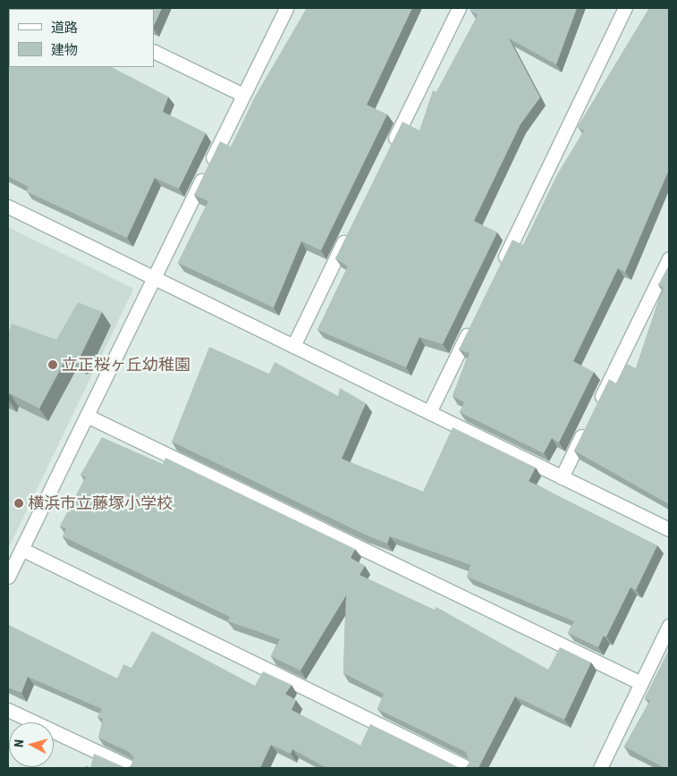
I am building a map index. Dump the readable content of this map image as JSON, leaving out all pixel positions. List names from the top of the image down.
{
  "places": ["立正桜ヶ丘幼稚園", "横浜市立藤塚小学校"],
  "legend": ["道路", "建物"],
  "north": "left"
}
